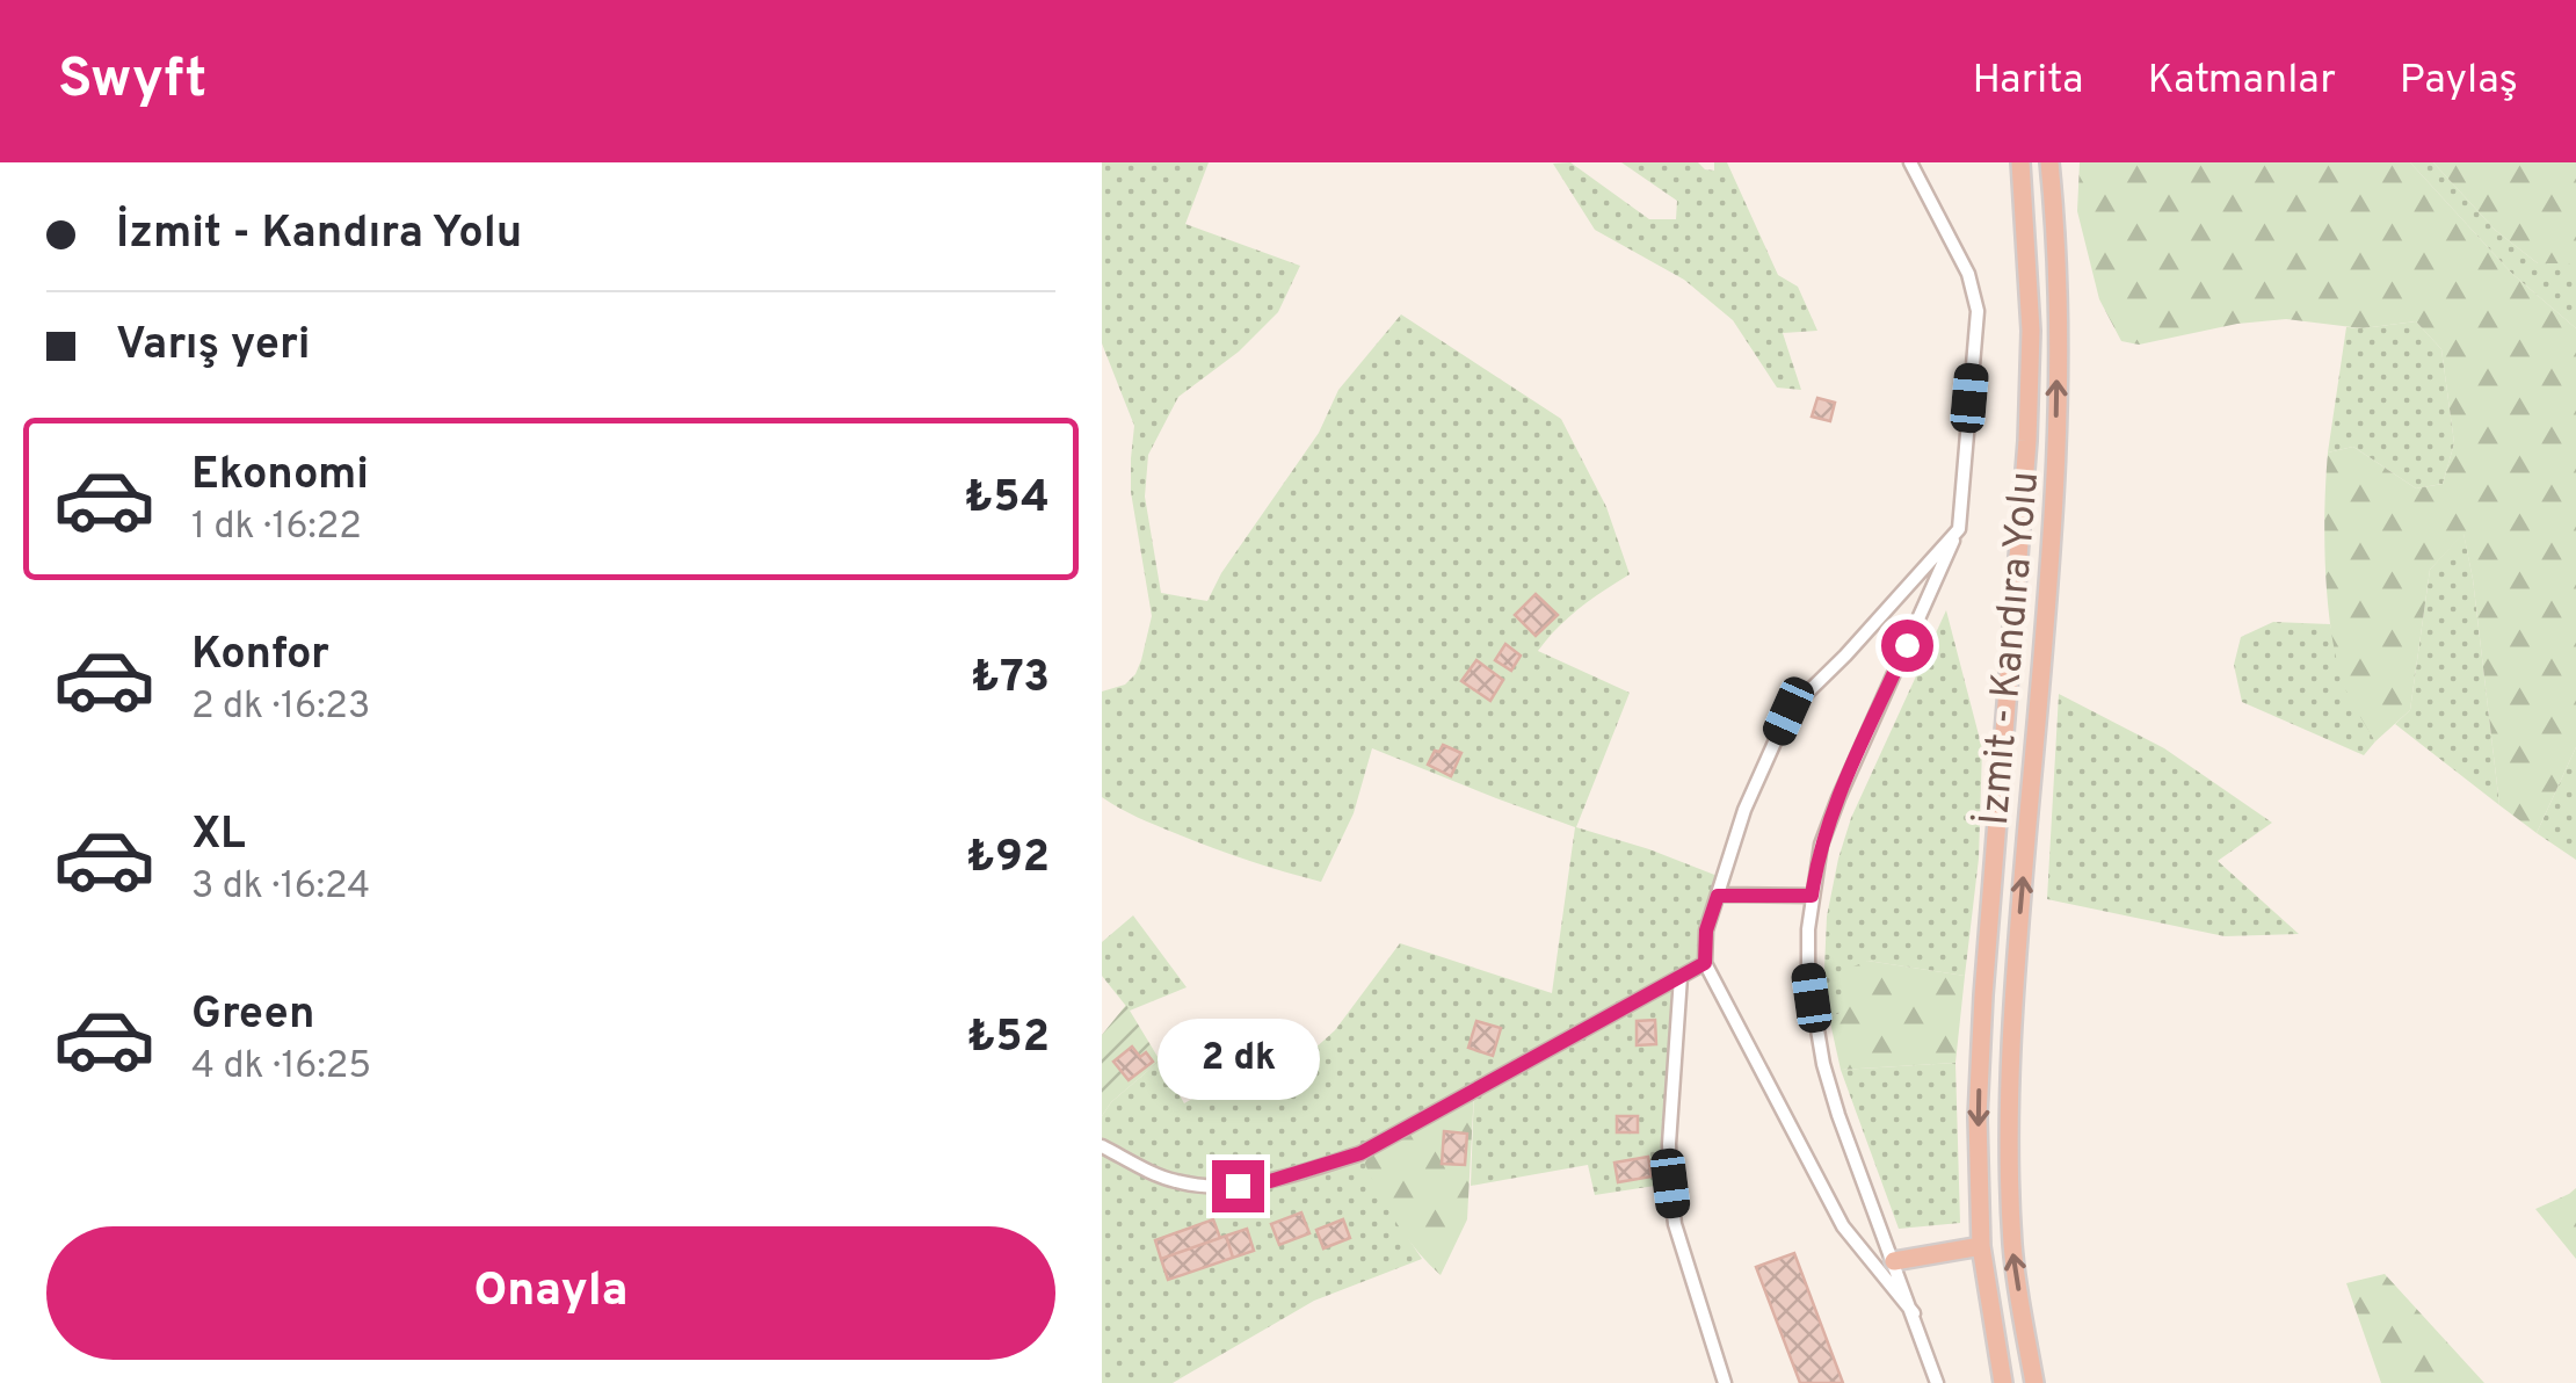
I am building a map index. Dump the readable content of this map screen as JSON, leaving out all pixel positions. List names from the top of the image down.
{
  "streets": {
    "highway": ["İzmit - Kandıra Yolu"]
  },
  "page": {
    "header": "Swyft",
    "nav": ["Harita", "Katmanlar", "Paylaş"],
    "banner": ["İzmit - Kandıra Yolu", "Varış yeri"],
    "list": [
      {
        "name": "Ekonomi",
        "note": "1 dk · 16:22",
        "value": "₺54"
      },
      {
        "name": "Konfor",
        "note": "2 dk · 16:23",
        "value": "₺73"
      },
      {
        "name": "XL",
        "note": "3 dk · 16:24",
        "value": "₺92"
      },
      {
        "name": "Green",
        "note": "4 dk · 16:25",
        "value": "₺52"
      }
    ],
    "bubble": "2 dk",
    "buttons": "Onayla"
  }
}
